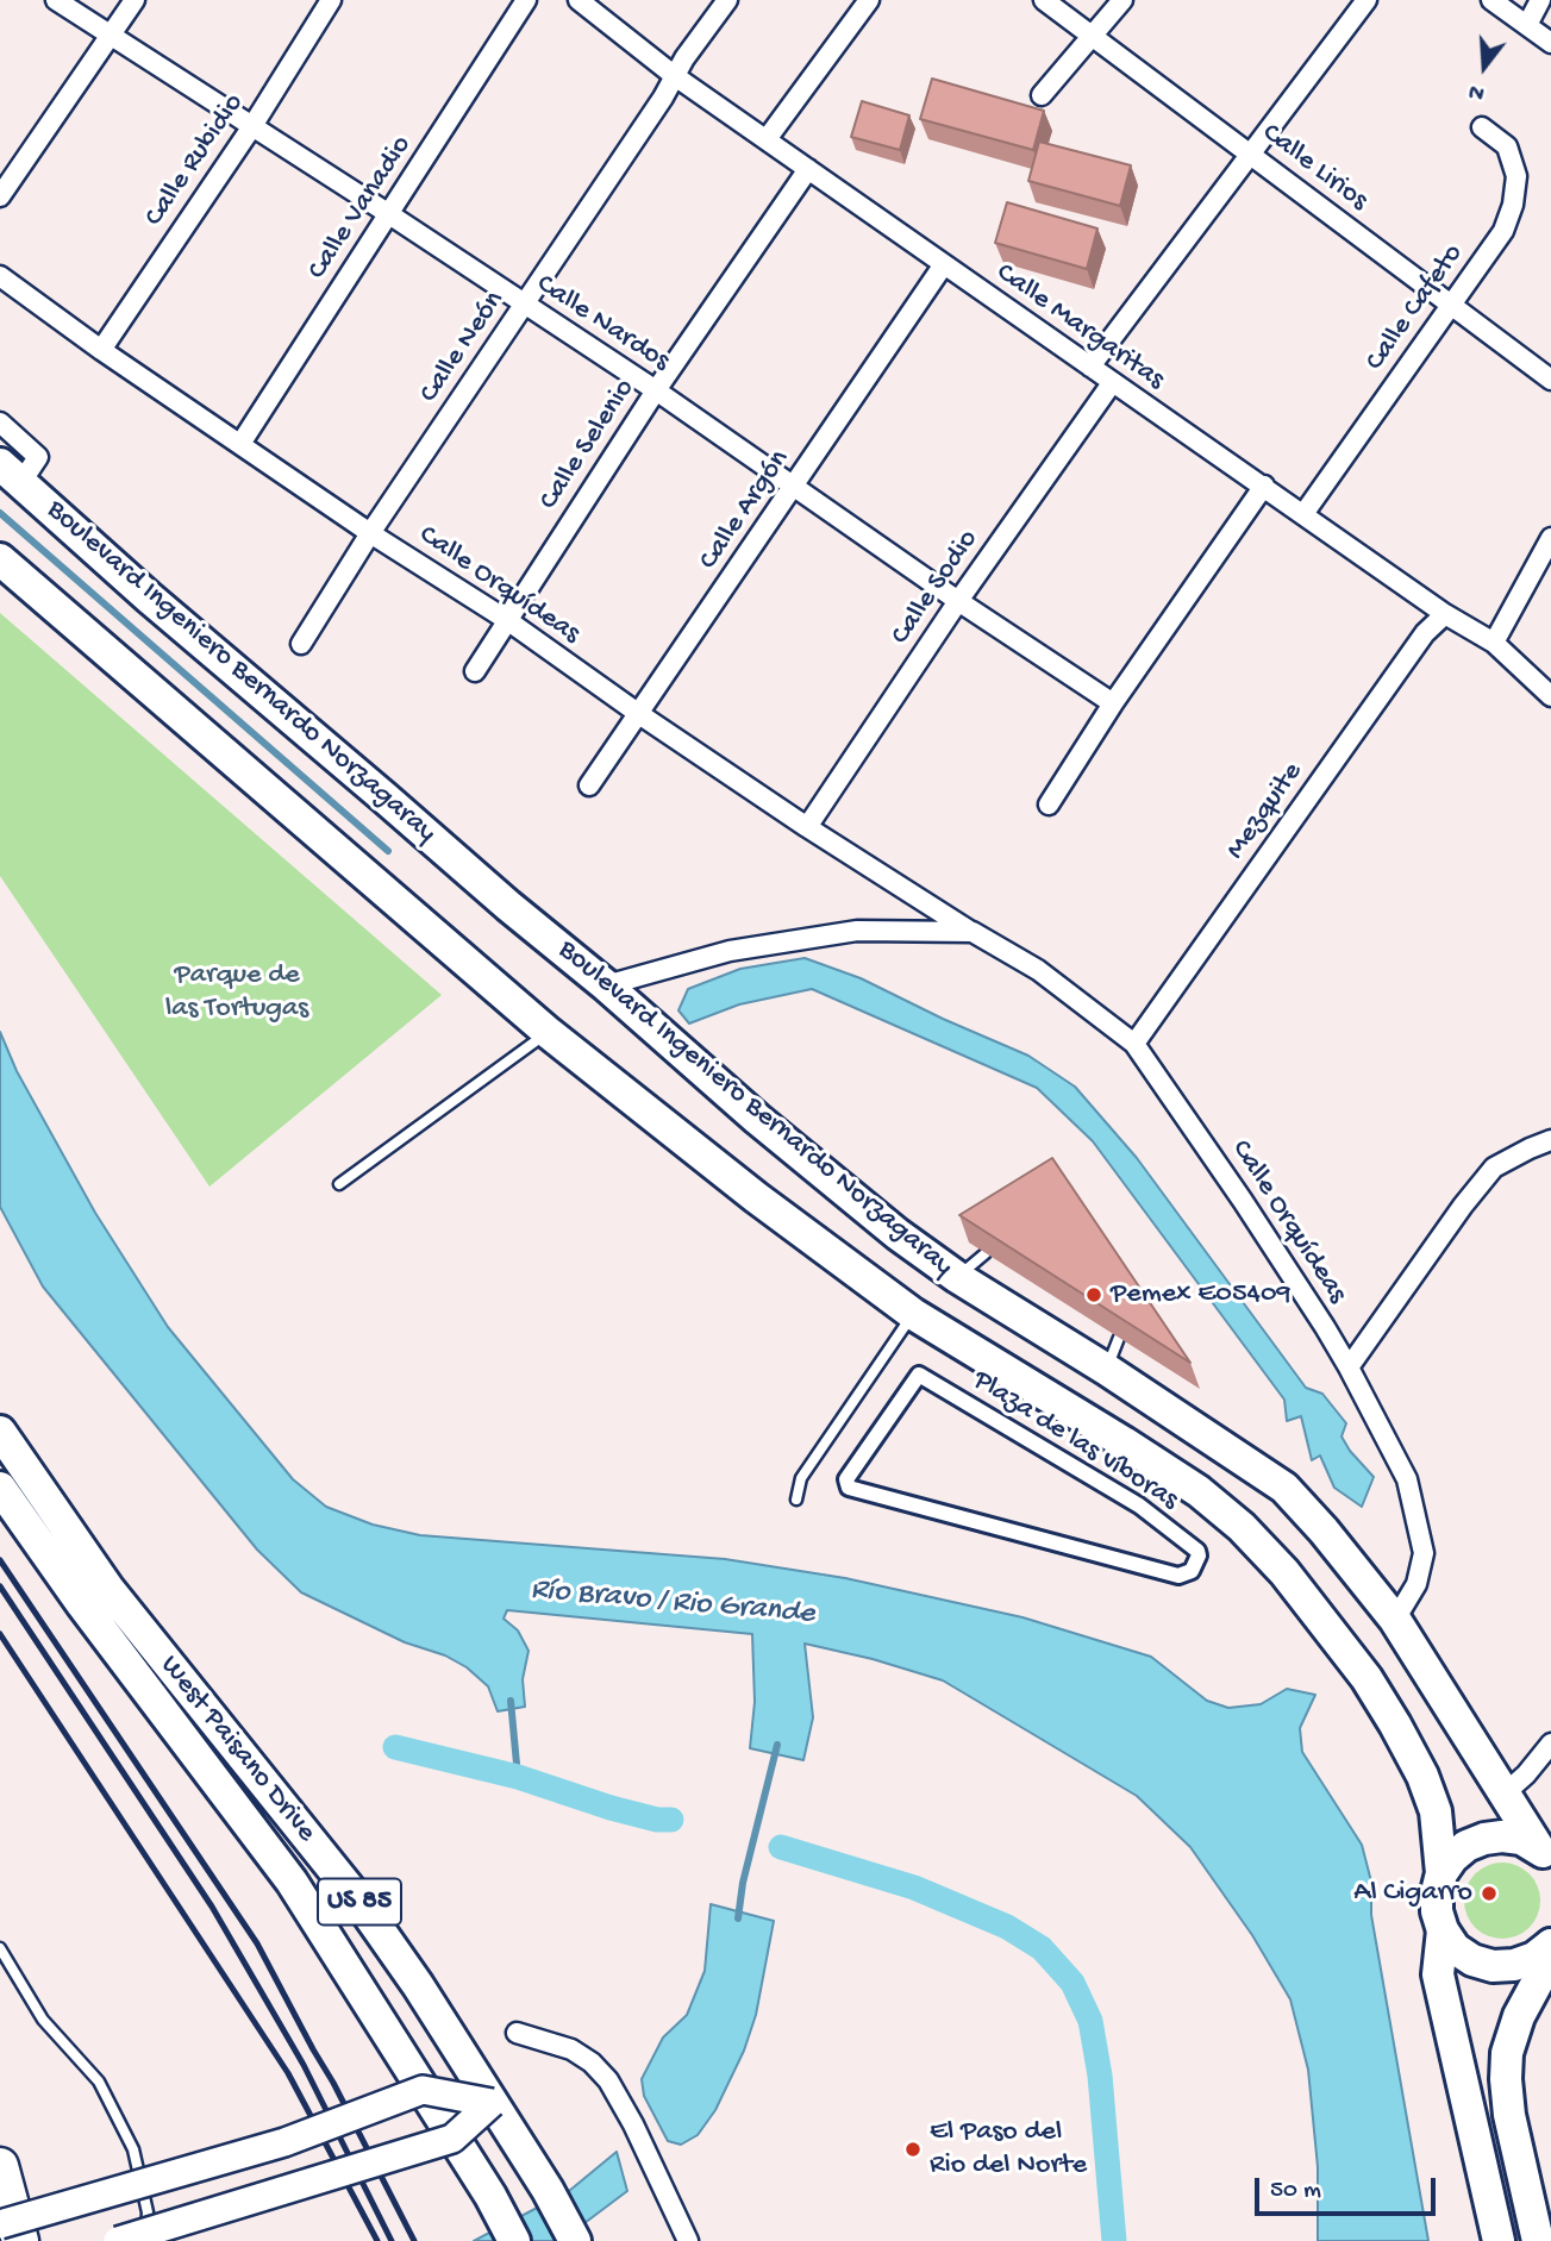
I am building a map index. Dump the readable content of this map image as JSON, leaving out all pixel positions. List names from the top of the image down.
{
  "streets": {
    "main road": ["Boulevard Ingeniero Bernardo Norzagaray", "West Paisano Drive", "US 85"],
    "street": [
      "Calle Rubidio",
      "Calle Lirios",
      "Calle Vanadio",
      "Calle Cafeto",
      "Calle Nardos",
      "Calle Margaritas",
      "Calle Neón",
      "Calle Selenio",
      "Calle Argón",
      "Calle Orquídeas",
      "Calle Sodio",
      "Mezquite",
      "Plaza de las víboras"
    ]
  },
  "crossings": [
    ["Calle Rubidio", "Calle Nardos"],
    ["Calle Rubidio", "Calle Orquídeas"],
    ["Calle Lirios", "Calle Cafeto"],
    ["Calle Vanadio", "Calle Nardos"],
    ["Calle Vanadio", "Calle Orquídeas"],
    ["Calle Cafeto", "Calle Margaritas"],
    ["Calle Nardos", "Calle Neón"],
    ["Calle Nardos", "Calle Selenio"],
    ["Calle Nardos", "Calle Argón"],
    ["Calle Nardos", "Calle Sodio"],
    ["Calle Margaritas", "Calle Neón"],
    ["Calle Margaritas", "Calle Selenio"],
    ["Calle Margaritas", "Calle Argón"],
    ["Calle Margaritas", "Calle Sodio"],
    ["Calle Margaritas", "Mezquite"],
    ["Calle Neón", "Calle Orquídeas"],
    ["Calle Selenio", "Calle Orquídeas"],
    ["Calle Argón", "Calle Orquídeas"],
    ["Calle Orquídeas", "Calle Sodio"],
    ["Calle Orquídeas", "Boulevard Ingeniero Bernardo Norzagaray"],
    ["Calle Orquídeas", "Mezquite"]
  ],
  "water": ["Río Bravo / Rio Grande"],
  "parks": ["Parque de las Tortugas"],
  "places": ["Pemex E05409", "Al Cigarro", "El Paso del Rio del Norte"],
  "scale_bar": "50 m",
  "north": "bottom"
}
